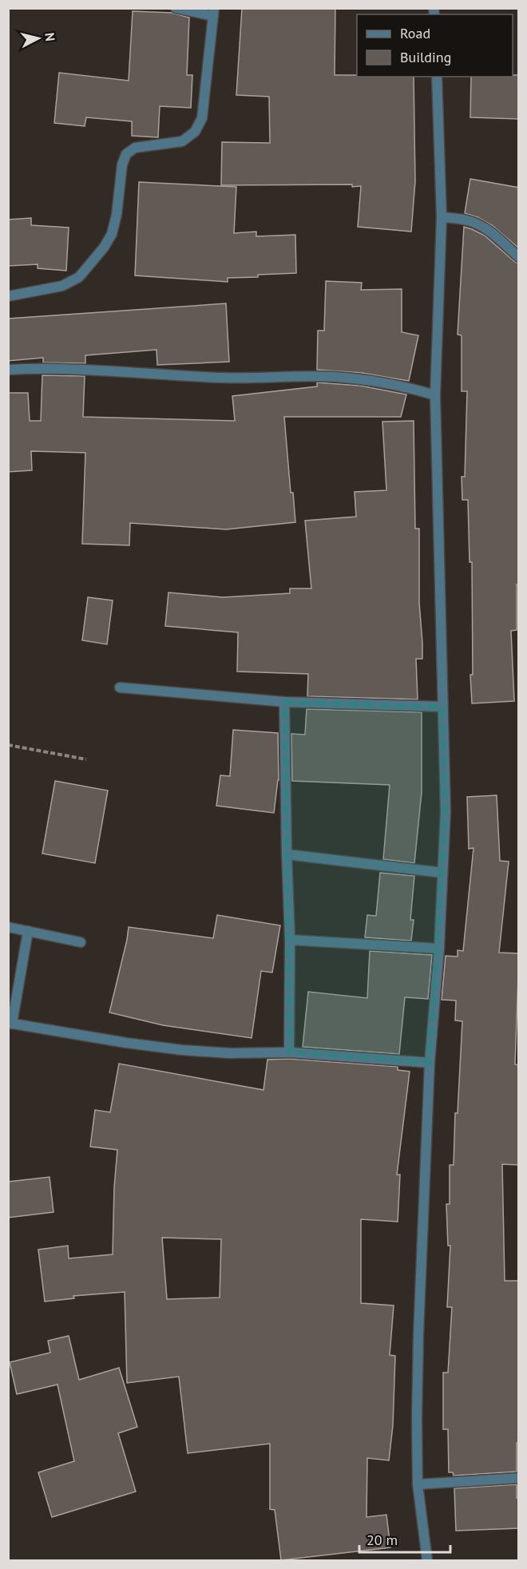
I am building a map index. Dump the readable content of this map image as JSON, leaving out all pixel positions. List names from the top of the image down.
{
  "legend": ["Road", "Building"],
  "scale_bar": "20 m",
  "north": "right"
}
